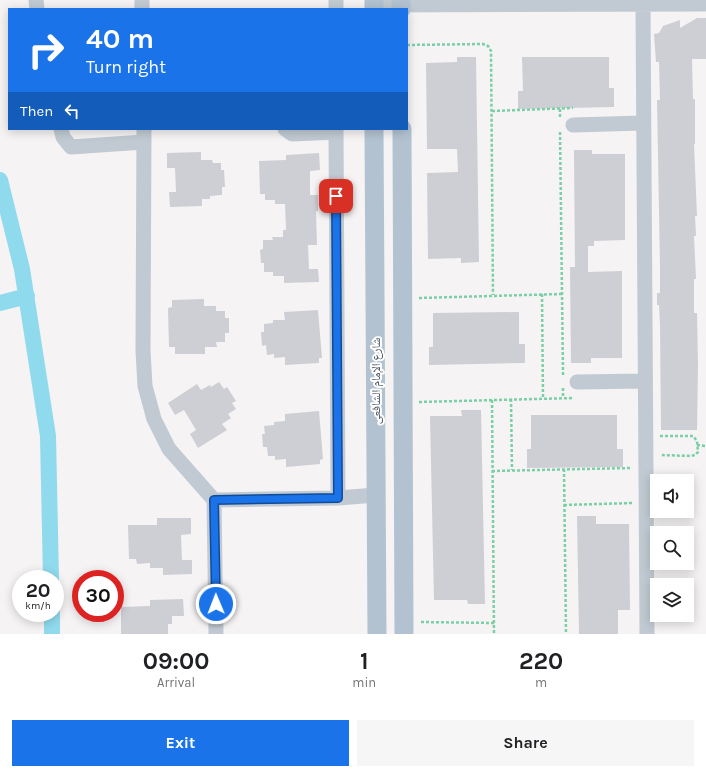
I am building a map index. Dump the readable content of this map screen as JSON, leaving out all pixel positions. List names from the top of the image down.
{
  "streets": {
    "main road": ["شارع الإمام الشافعى"]
  },
  "page": {
    "turn": ["40 m", "Turn right"],
    "then": "Then",
    "speed": "20 km/h",
    "limit": "30",
    "eta": [
      "09:00",
      "Arrival",
      "1",
      "min",
      "220",
      "m"
    ],
    "buttons": ["Exit", "Share"]
  }
}
